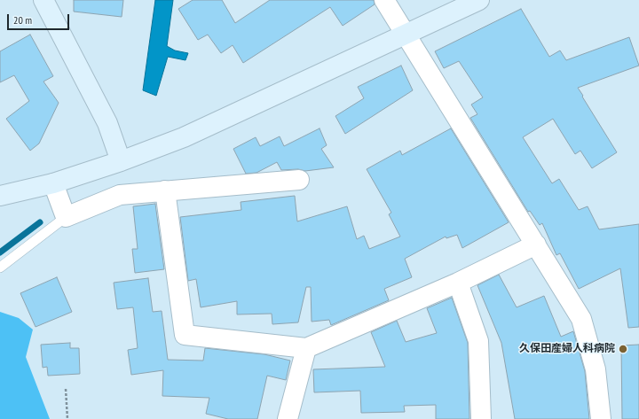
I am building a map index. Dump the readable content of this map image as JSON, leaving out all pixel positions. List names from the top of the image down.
{
  "places": ["久保田産婦人科病院"],
  "scale_bar": "20 m"
}
